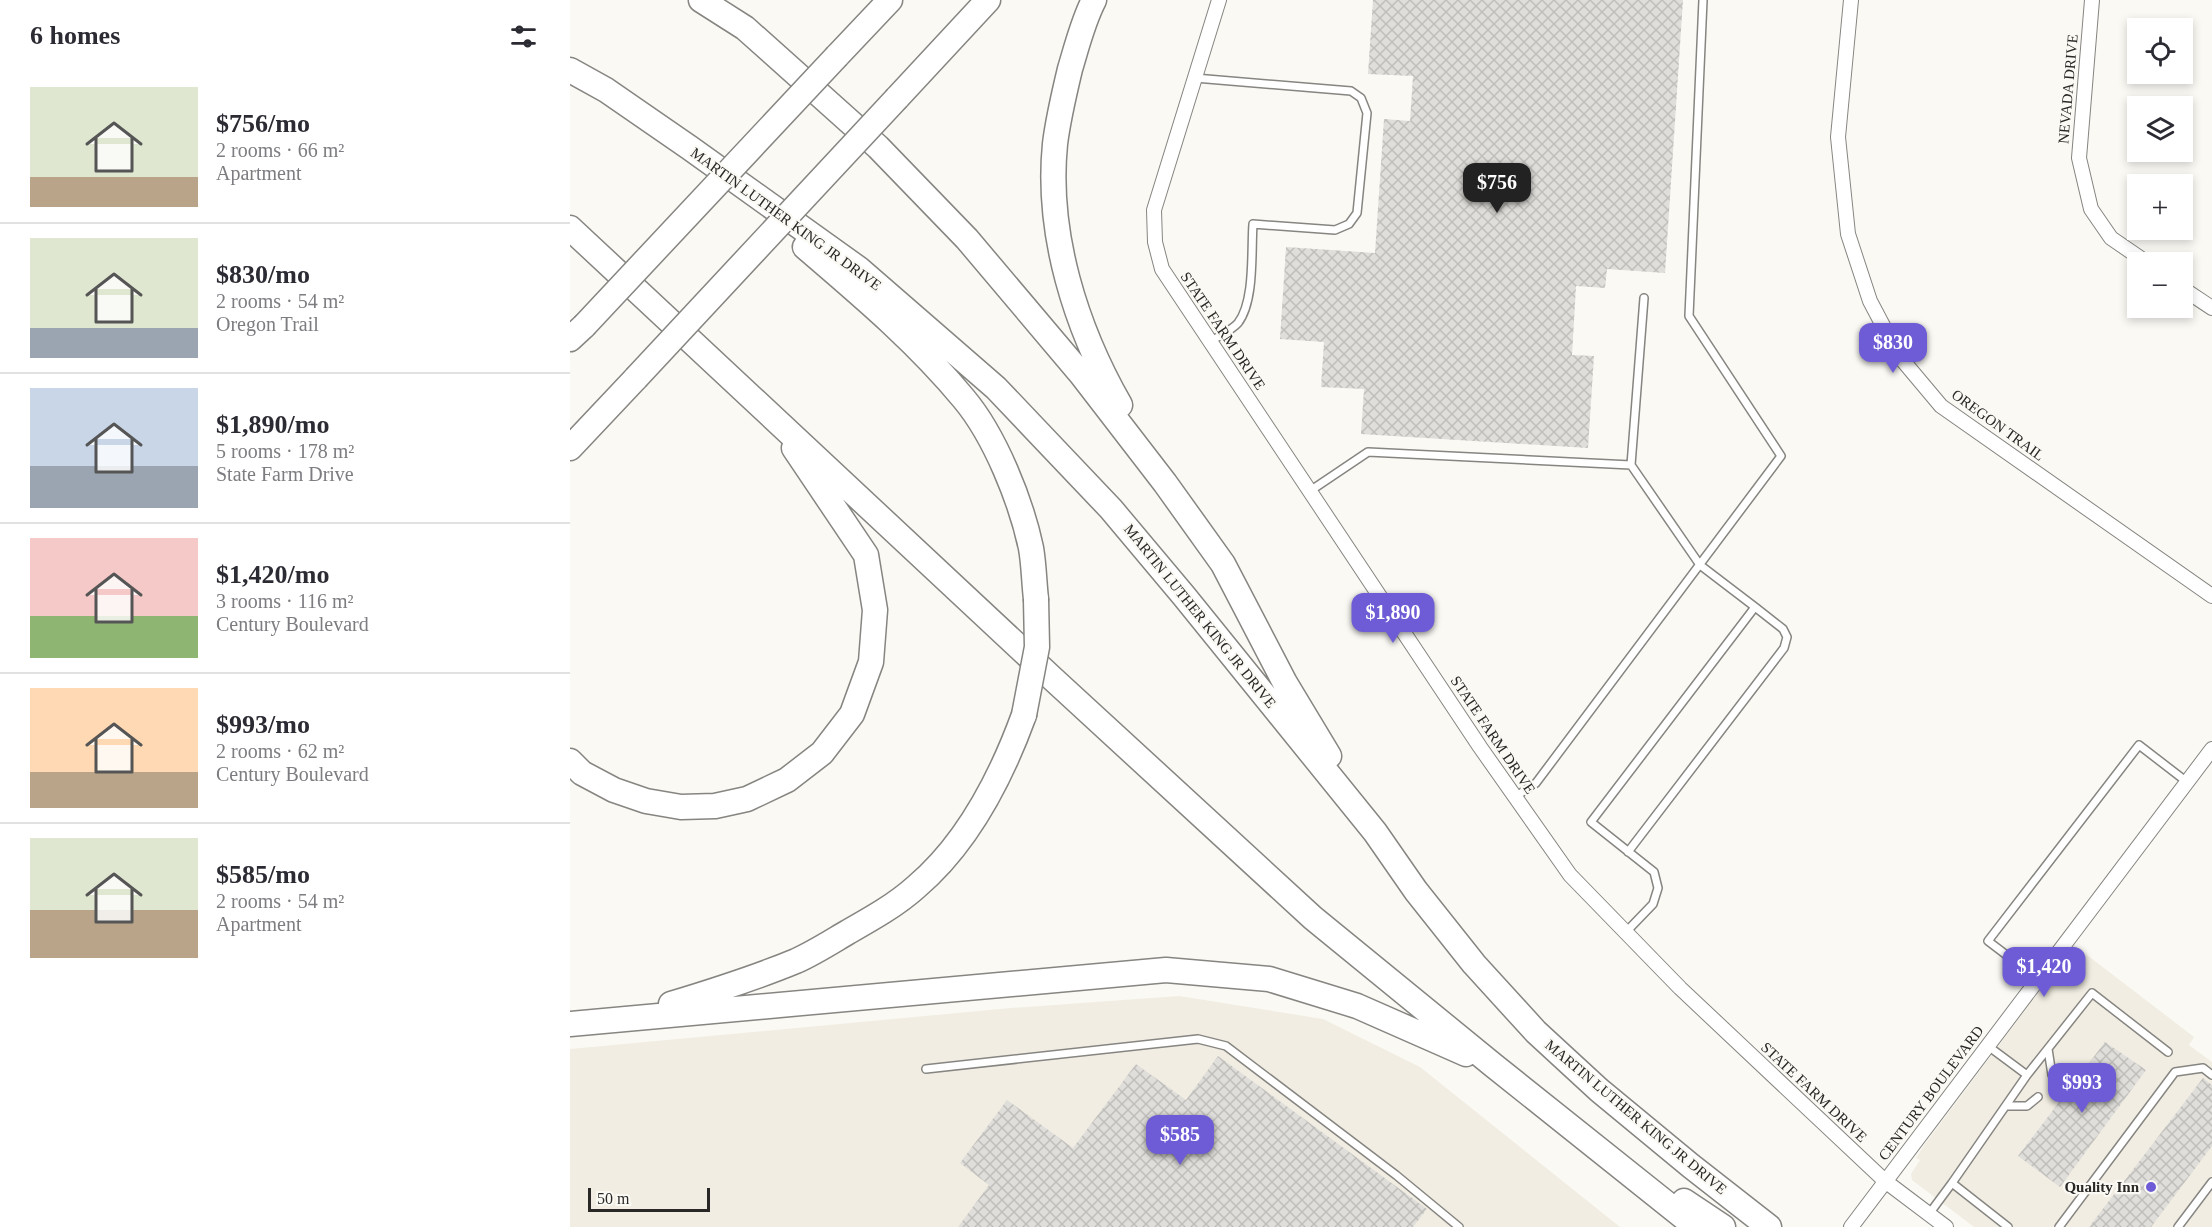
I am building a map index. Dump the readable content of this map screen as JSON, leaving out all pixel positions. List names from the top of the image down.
{
  "streets": {
    "highway": ["MARTIN LUTHER KING JR DRIVE"],
    "street": [
      "NEVADA DRIVE",
      "STATE FARM DRIVE",
      "OREGON TRAIL",
      "CENTURY BOULEVARD"
    ]
  },
  "crossings": [
    ["STATE FARM DRIVE", "CENTURY BOULEVARD"]
  ],
  "places": ["Quality Inn"],
  "scale_bar": "50 m",
  "page": {
    "heading": "6 homes",
    "map_buttons": ["+", "−"],
    "list": [
      {
        "name": "$756/mo",
        "note": "2 rooms · 66 m² · Apartment"
      },
      {
        "name": "$830/mo",
        "note": "2 rooms · 54 m² · Oregon Trail"
      },
      {
        "name": "$1,890/mo",
        "note": "5 rooms · 178 m² · State Farm Drive"
      },
      {
        "name": "$1,420/mo",
        "note": "3 rooms · 116 m² · Century Boulevard"
      },
      {
        "name": "$993/mo",
        "note": "2 rooms · 62 m² · Century Boulevard"
      },
      {
        "name": "$585/mo",
        "note": "2 rooms · 54 m² · Apartment"
      }
    ],
    "price": [
      "$756",
      "$830",
      "$1,890",
      "$1,420",
      "$993",
      "$585"
    ],
    "scale": "50 m"
  }
}
